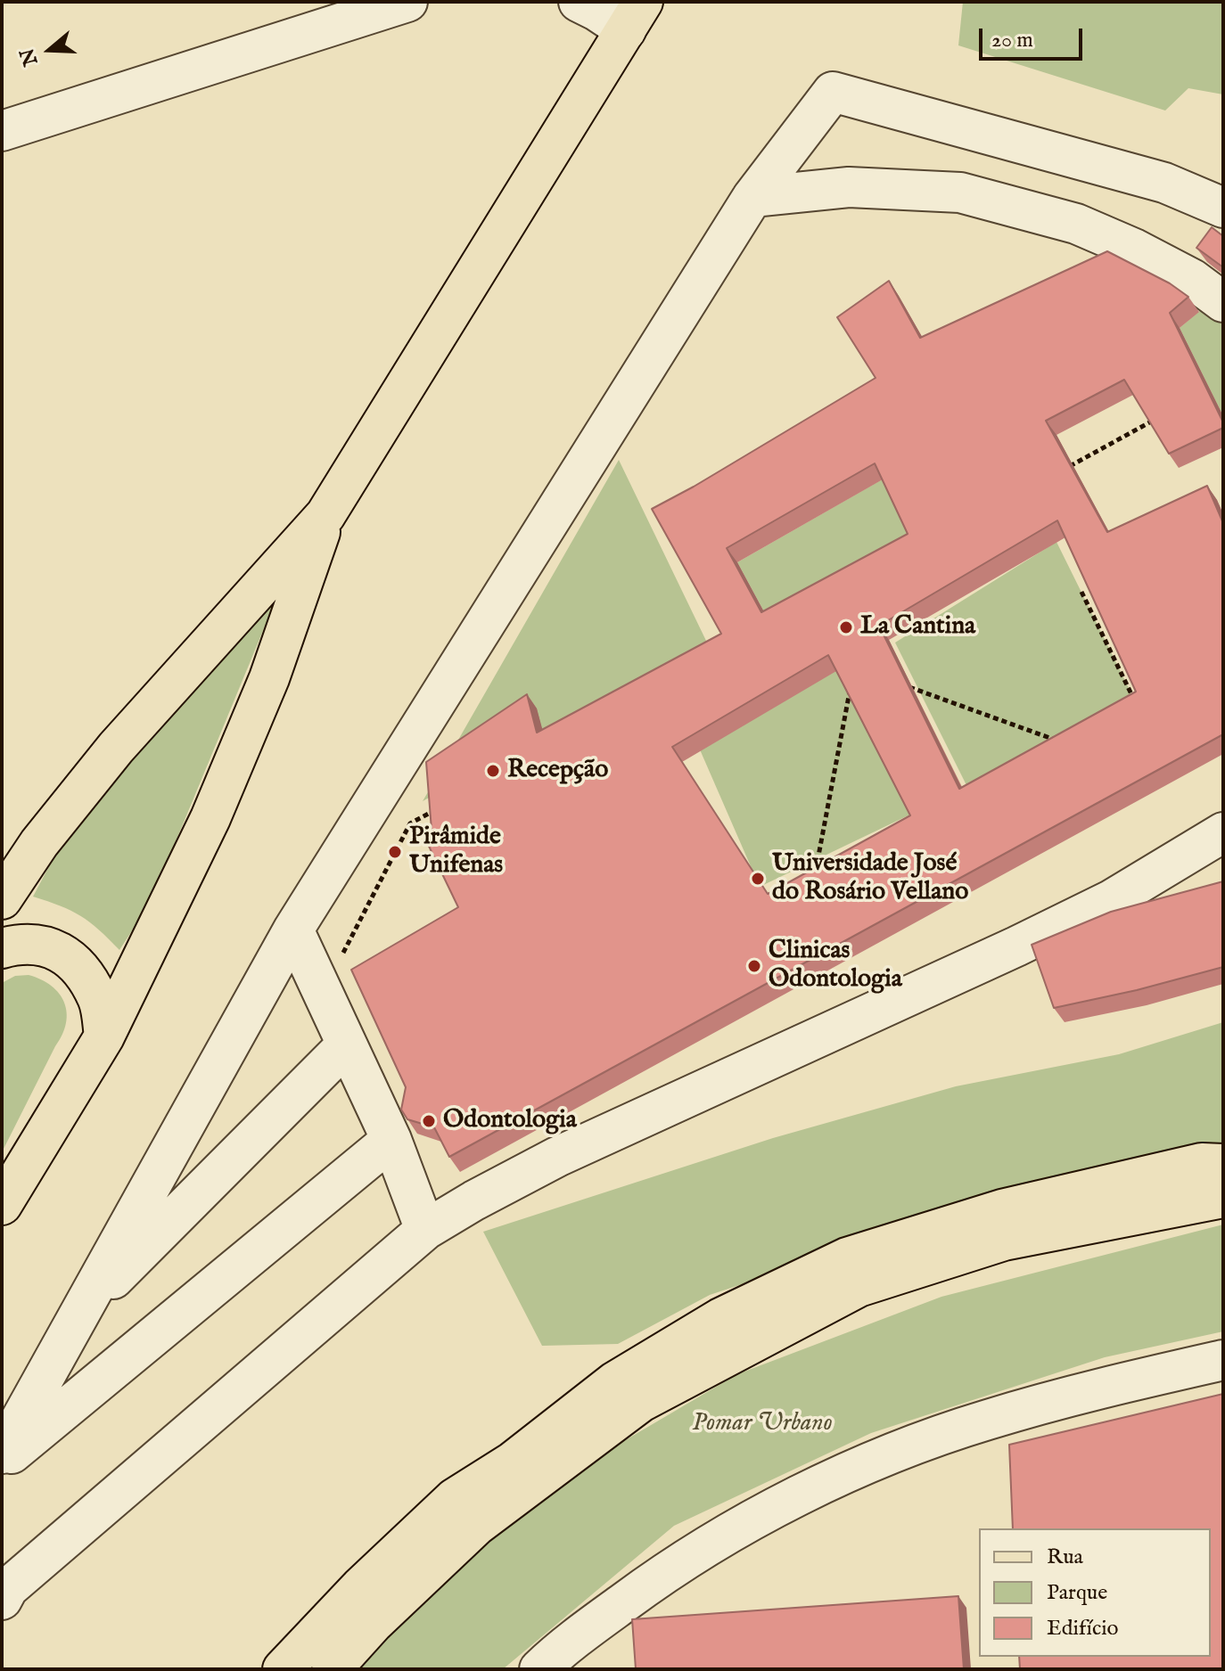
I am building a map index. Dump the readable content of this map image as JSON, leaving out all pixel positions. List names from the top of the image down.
{
  "parks": ["Pomar Urbano"],
  "places": [
    "La Cantina",
    "Recepção",
    "Pirâmide Unifenas",
    "Universidade José do Rosário Vellano",
    "Clinicas Odontologia",
    "Odontologia"
  ],
  "legend": ["Rua", "Parque", "Edifício"],
  "scale_bar": "20 m",
  "north": "left"
}
